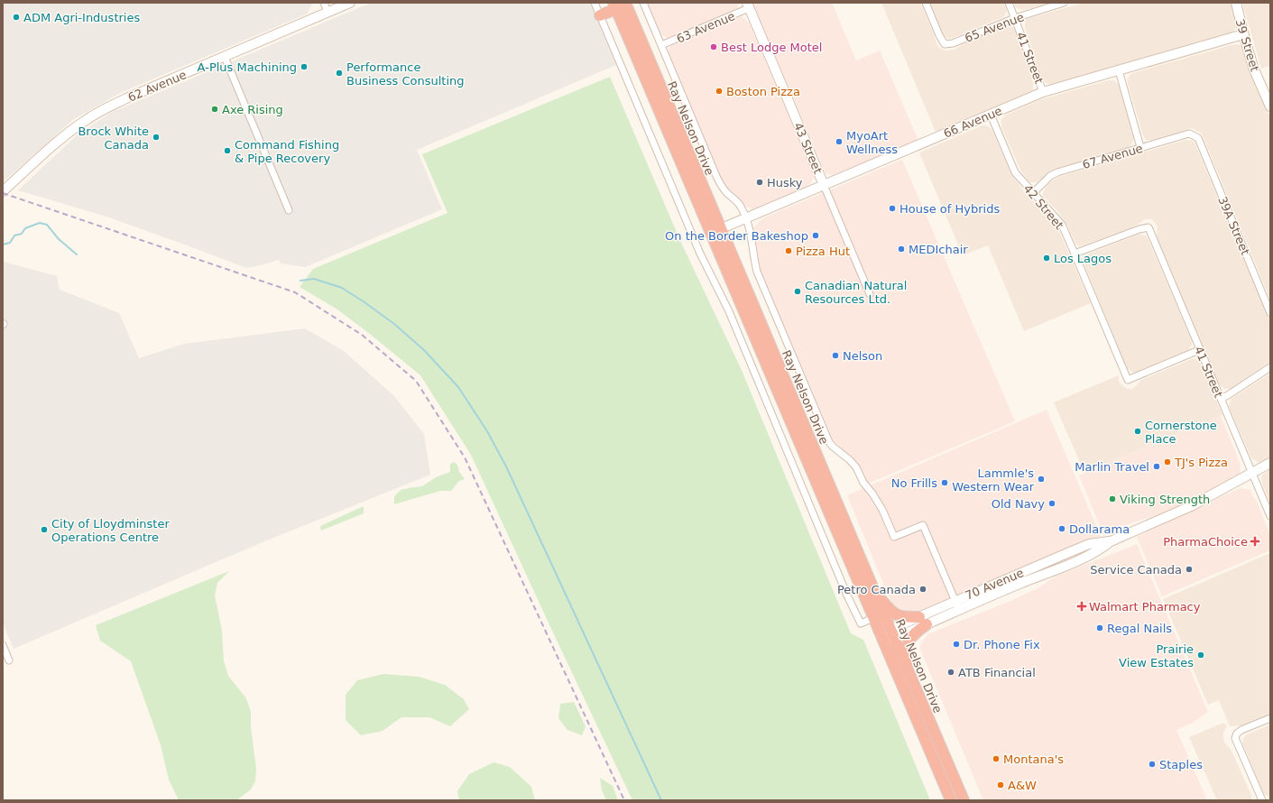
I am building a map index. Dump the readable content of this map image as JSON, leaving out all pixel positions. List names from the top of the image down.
{
  "streets": {
    "highway": ["Ray Nelson Drive"],
    "street": [
      "63 Avenue",
      "65 Avenue",
      "39 Street",
      "41 Street",
      "62 Avenue",
      "66 Avenue",
      "43 Street",
      "67 Avenue",
      "42 Street",
      "39A Street",
      "70 Avenue"
    ]
  },
  "crossings": [
    ["63 Avenue", "43 Street"],
    ["65 Avenue", "41 Street"],
    ["39 Street", "66 Avenue"],
    ["41 Street", "66 Avenue"],
    ["41 Street", "42 Street"],
    ["41 Street", "70 Avenue"],
    ["66 Avenue", "Ray Nelson Drive"],
    ["66 Avenue", "43 Street"],
    ["66 Avenue", "42 Street"],
    ["Ray Nelson Drive", "70 Avenue"],
    ["67 Avenue", "42 Street"],
    ["67 Avenue", "39A Street"]
  ],
  "places": {
    "other": [
      "ADM Agri-Industries",
      "Best Lodge Motel",
      "A-Plus Machining",
      "Performance Business Consulting",
      "Boston Pizza",
      "Axe Rising",
      "Brock White Canada",
      "MyoArt Wellness",
      "Command Fishing & Pipe Recovery",
      "Husky",
      "House of Hybrids",
      "On the Border Bakeshop",
      "MEDIchair",
      "Pizza Hut",
      "Los Lagos",
      "Canadian Natural Resources Ltd.",
      "Nelson",
      "Cornerstone Place",
      "TJ's Pizza",
      "Marlin Travel",
      "Lammle's Western Wear",
      "No Frills",
      "Viking Strength",
      "Old Navy",
      "Dollarama",
      "City of Lloydminster Operations Centre",
      "Service Canada",
      "Petro Canada",
      "Regal Nails",
      "Dr. Phone Fix",
      "Prairie View Estates",
      "ATB Financial",
      "Montana's",
      "Staples",
      "A&W"
    ],
    "health": ["PharmaChoice", "Walmart Pharmacy"]
  }
}
